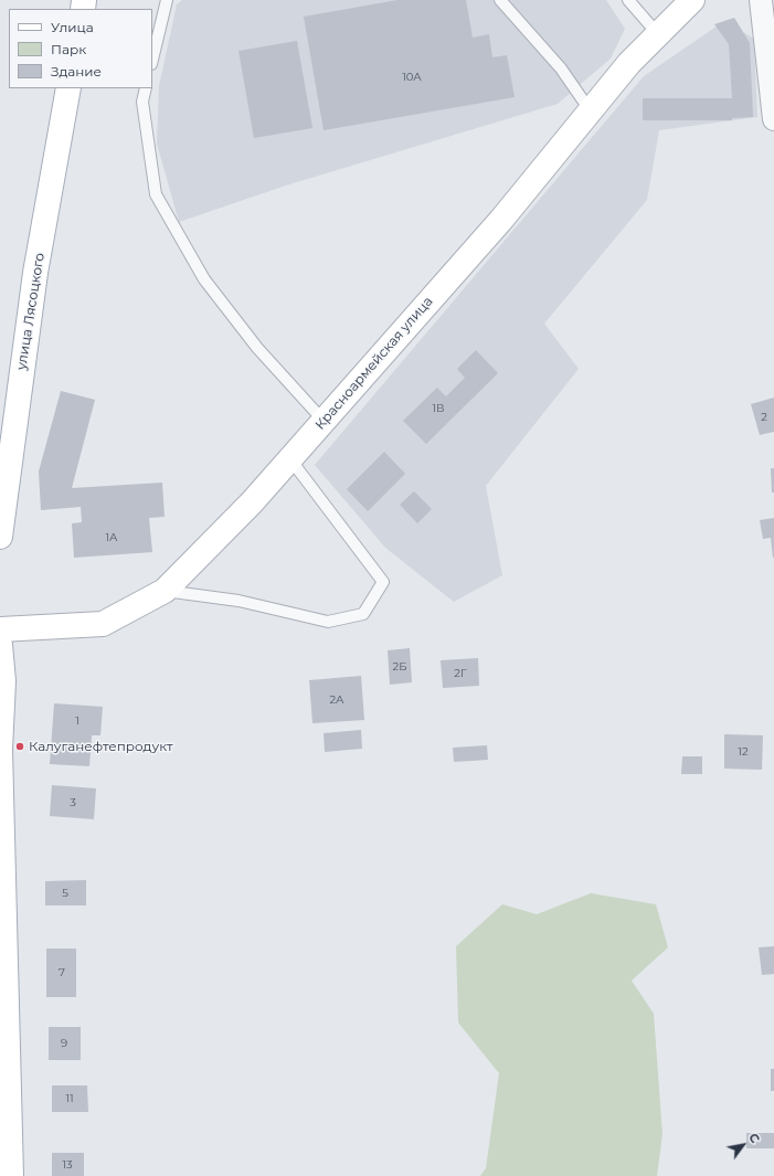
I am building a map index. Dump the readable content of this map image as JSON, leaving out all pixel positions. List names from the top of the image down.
{
  "streets": {
    "main road": ["улица Лясоцкого", "Красноармейская улица"]
  },
  "places": ["Калуганефтепродукт"],
  "house_numbers": [
    "10А",
    "1В",
    "2",
    "1А",
    "2Б",
    "2Г",
    "2А",
    "1",
    "12",
    "3",
    "5",
    "7",
    "9",
    "11",
    "13"
  ],
  "legend": ["Улица", "Парк", "Здание"],
  "north": "top right"
}
